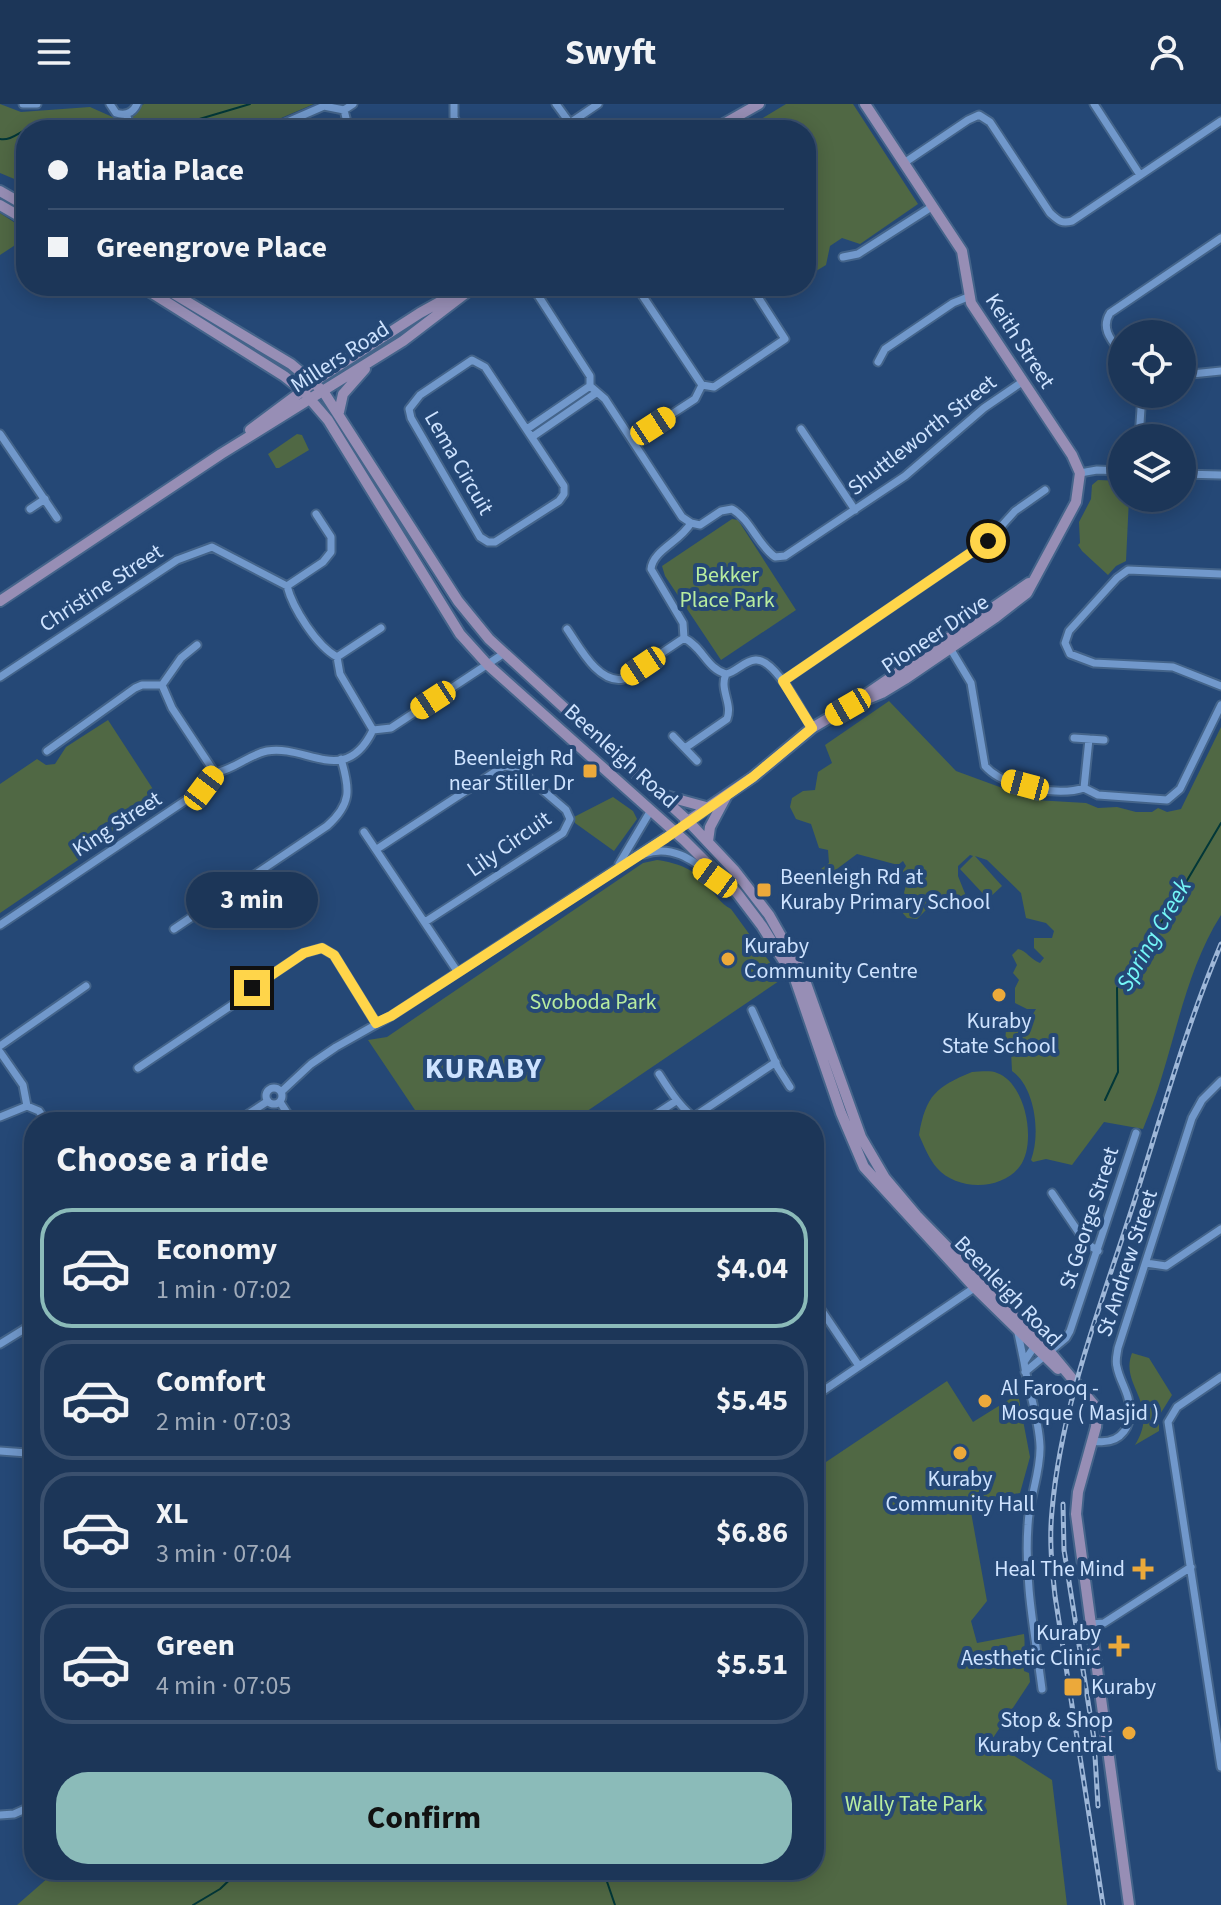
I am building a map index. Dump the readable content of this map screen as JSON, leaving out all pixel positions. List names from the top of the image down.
{
  "streets": {
    "main road": [
      "Keith Street",
      "Millers Road",
      "Pioneer Drive",
      "Beenleigh Road"
    ],
    "street": [
      "Shuttleworth Street",
      "Lema Circuit",
      "Christine Street",
      "King Street",
      "Lily Circuit",
      "St George Street",
      "St Andrew Street"
    ]
  },
  "crossings": [
    ["Keith Street", "Shuttleworth Street"],
    ["Keith Street", "Pioneer Drive"],
    ["Millers Road", "Beenleigh Road"],
    ["Pioneer Drive", "Beenleigh Road"],
    ["Beenleigh Road", "St George Street"],
    ["Beenleigh Road", "St Andrew Street"]
  ],
  "districts": ["KURABY"],
  "water": ["Spring Creek"],
  "parks": ["Bekker Place Park", "Svoboda Park", "Wally Tate Park"],
  "places": {
    "transit": ["Beenleigh Rd near Stiller Dr", "Beenleigh Rd at Kuraby Primary School", "Kuraby"],
    "other": [
      "Kuraby Community Centre",
      "Kuraby State School",
      "Al Farooq - Mosque ( Masjid )",
      "Kuraby Community Hall",
      "Stop & Shop Kuraby Central"
    ],
    "health": ["Heal The Mind", "Kuraby Aesthetic Clinic"]
  },
  "page": {
    "header": "Swyft",
    "banner": ["Hatia Place", "Greengrove Place"],
    "bubble": "3 min",
    "heading": "Choose a ride",
    "list": [
      {
        "name": "Economy",
        "note": "1 min · 07:02",
        "value": "$4.04"
      },
      {
        "name": "Comfort",
        "note": "2 min · 07:03",
        "value": "$5.45"
      },
      {
        "name": "XL",
        "note": "3 min · 07:04",
        "value": "$6.86"
      },
      {
        "name": "Green",
        "note": "4 min · 07:05",
        "value": "$5.51"
      }
    ],
    "buttons": "Confirm"
  }
}
